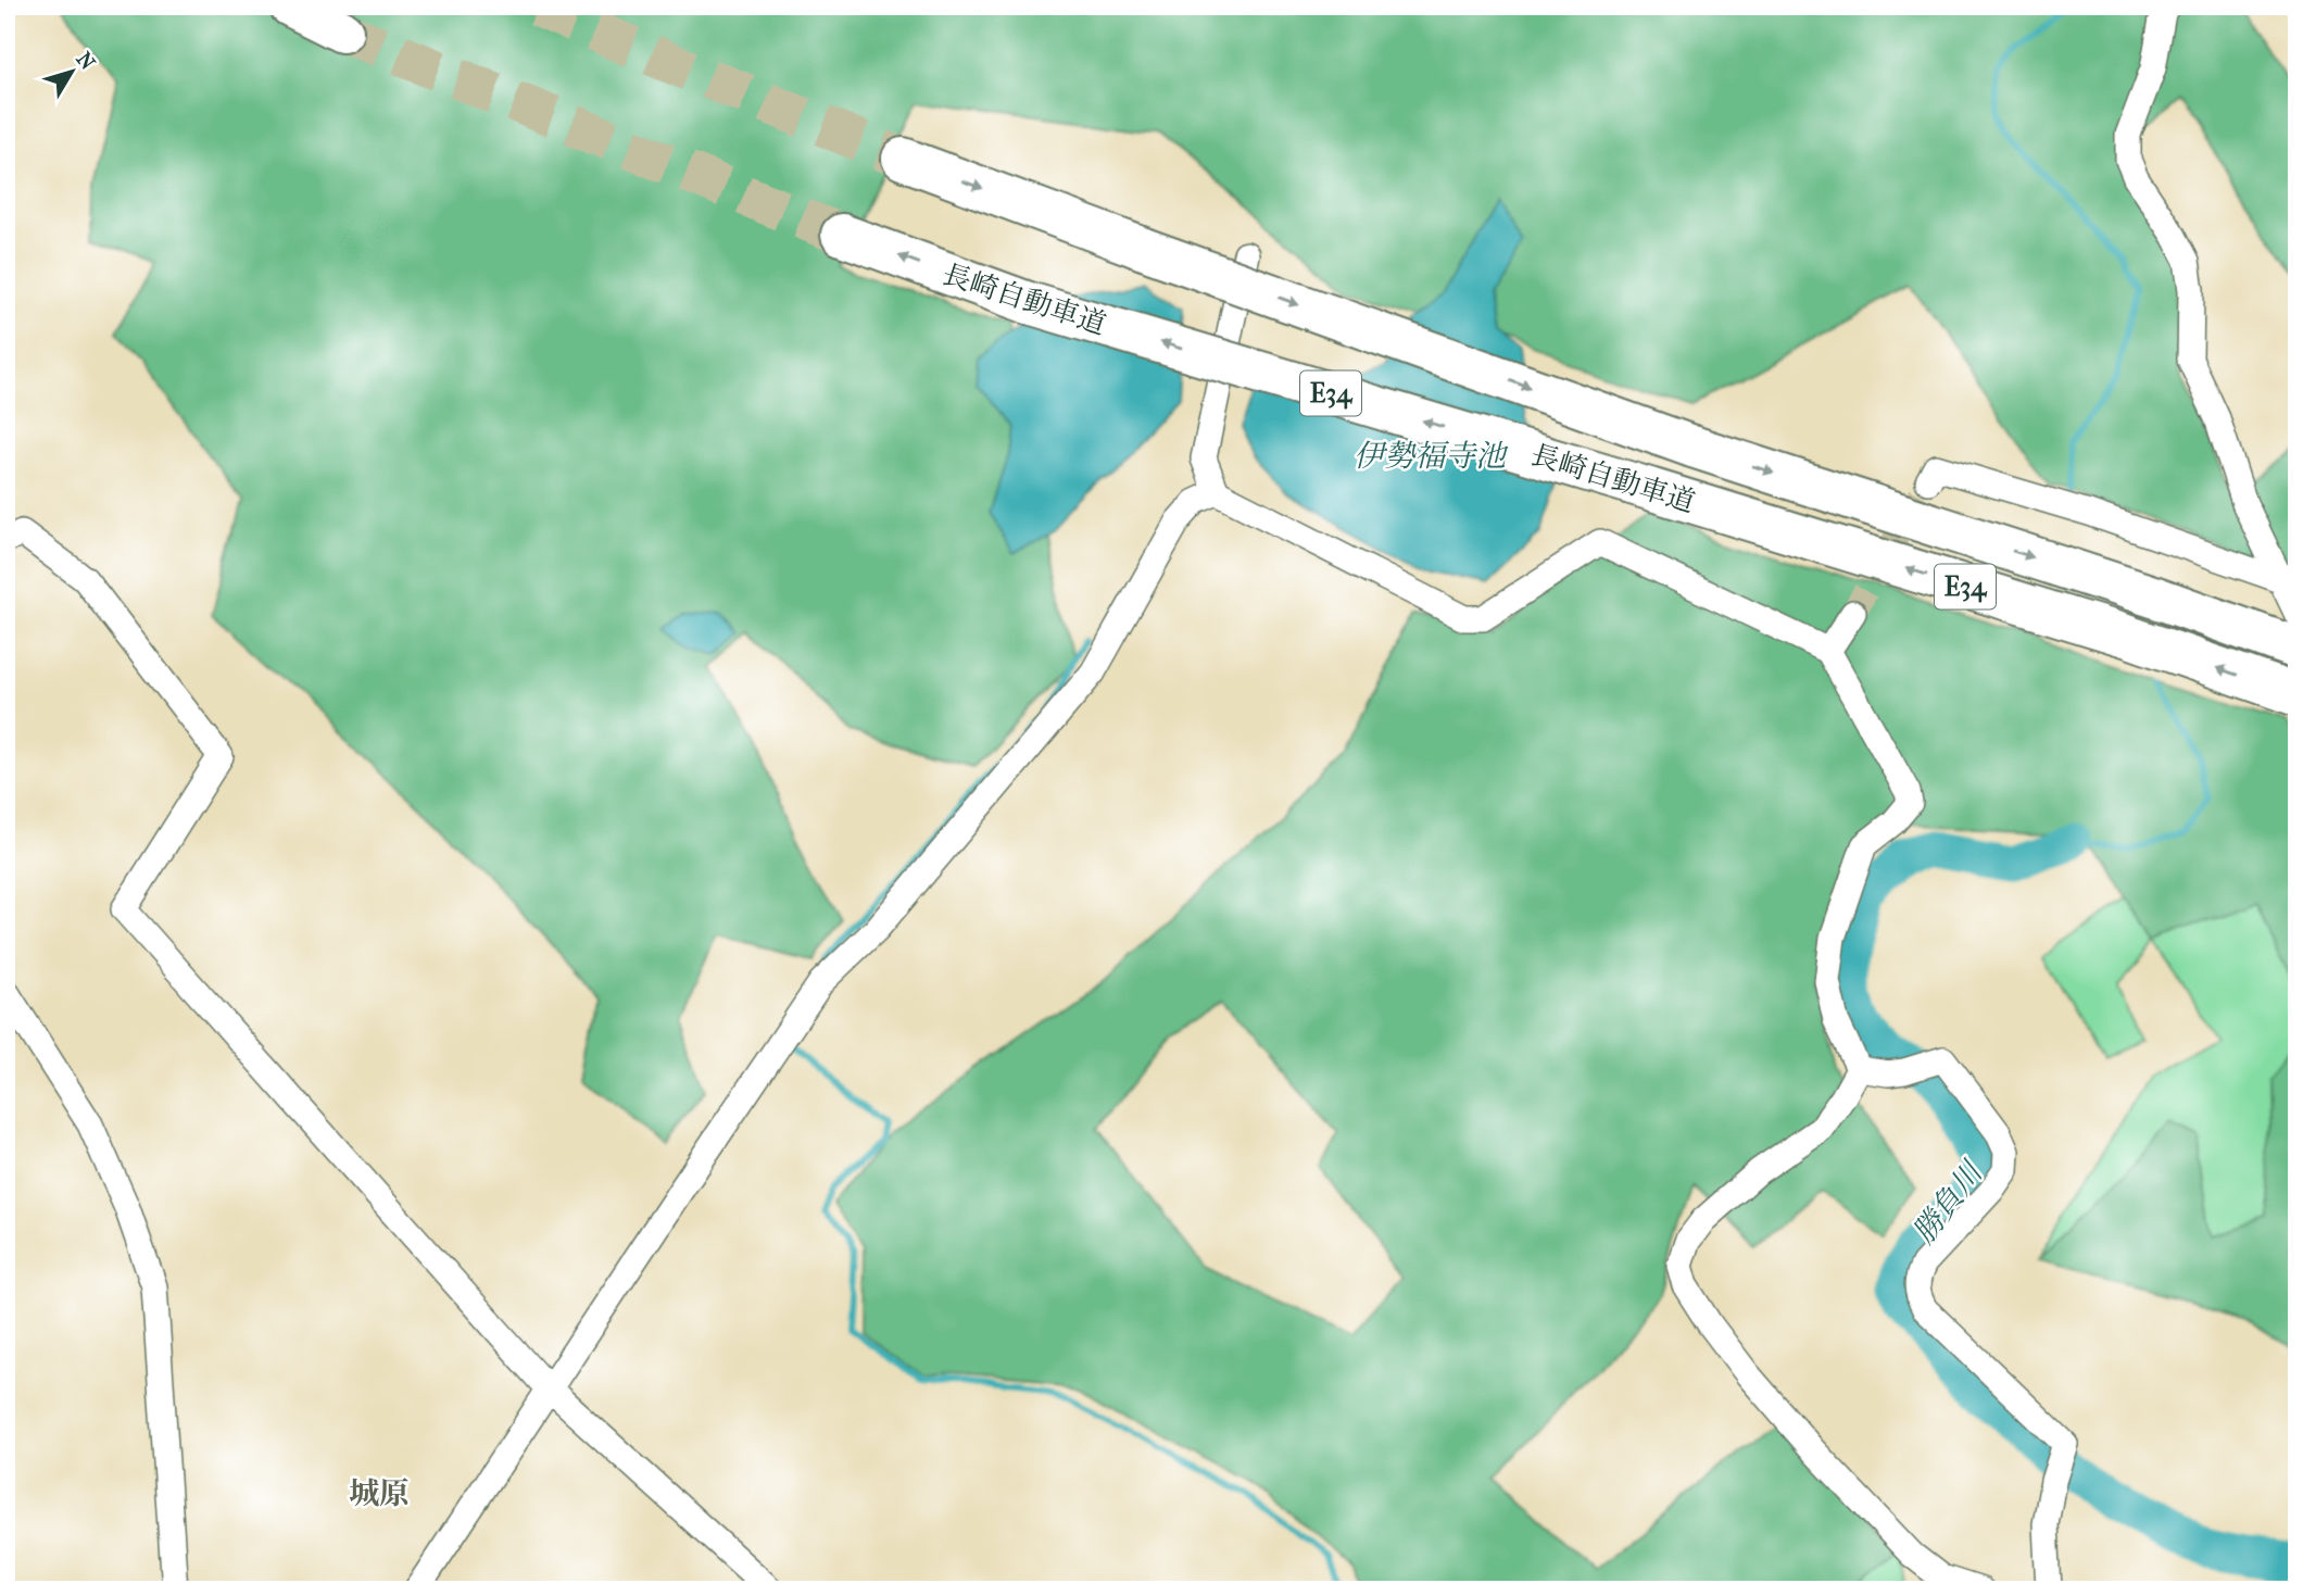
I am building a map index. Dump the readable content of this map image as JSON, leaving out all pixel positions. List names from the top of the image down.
{
  "streets": {
    "highway": ["長崎自動車道", "E34"]
  },
  "districts": ["城原"],
  "water": ["伊勢福寺池", "勝負川"],
  "north": "top right"
}
